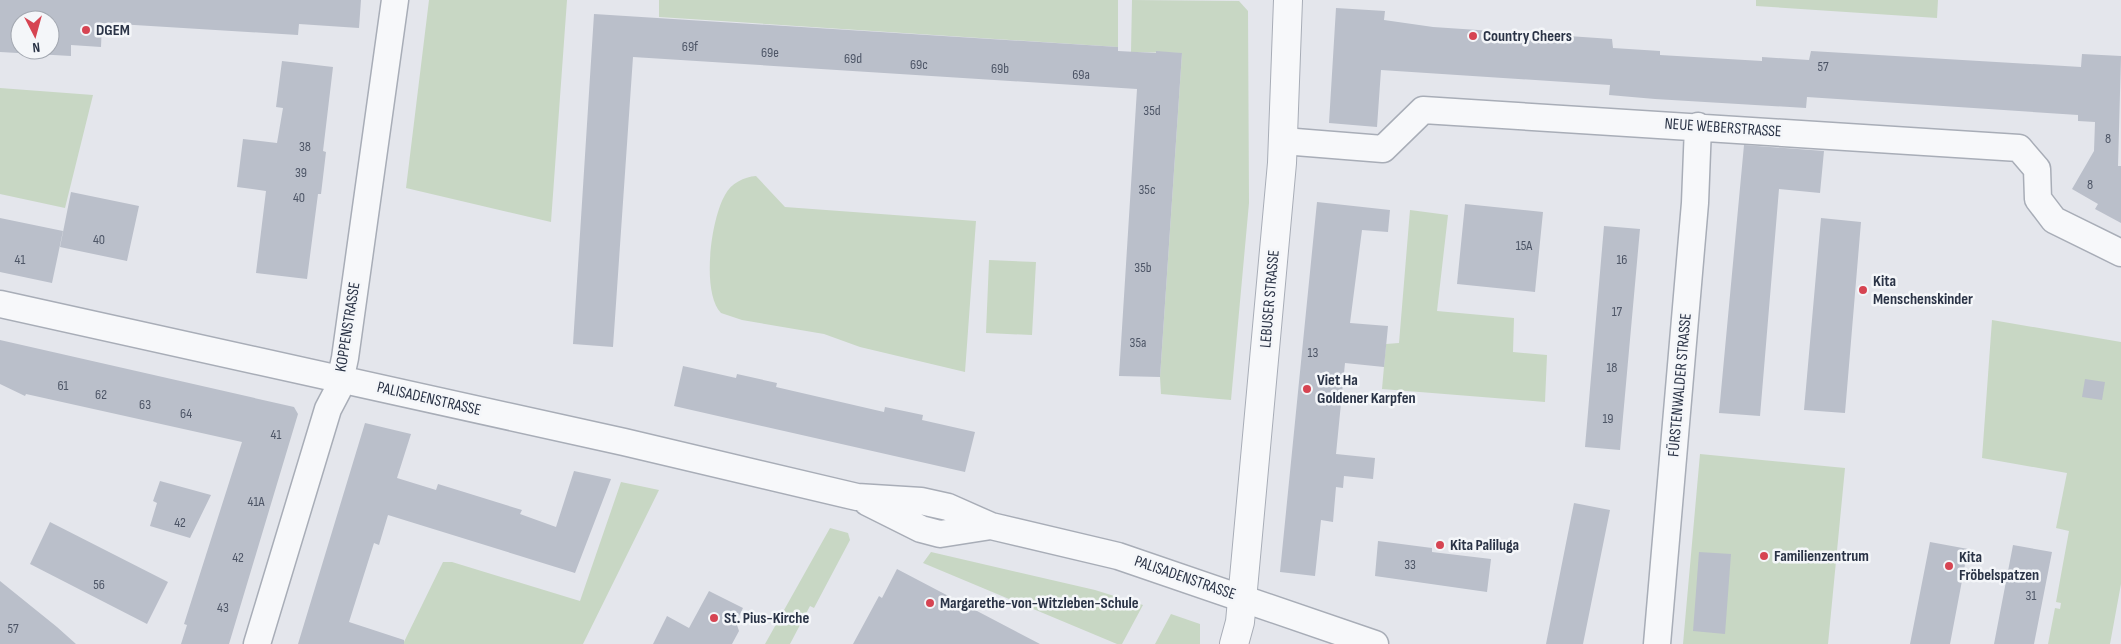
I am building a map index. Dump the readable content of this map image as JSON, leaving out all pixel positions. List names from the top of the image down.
{
  "streets": {
    "street": [
      "NEUE WEBERSTRASSE",
      "LEBUSER STRASSE",
      "KOPPENSTRASSE",
      "FÜRSTENWALDER STRASSE",
      "PALISADENSTRASSE"
    ]
  },
  "crossings": [
    ["NEUE WEBERSTRASSE", "LEBUSER STRASSE"],
    ["NEUE WEBERSTRASSE", "FÜRSTENWALDER STRASSE"],
    ["LEBUSER STRASSE", "PALISADENSTRASSE"],
    ["KOPPENSTRASSE", "PALISADENSTRASSE"]
  ],
  "places": [
    "DGEM",
    "Country Cheers",
    "Kita Menschenskinder",
    "Viet Ha Goldener Karpfen",
    "Kita Paliluga",
    "Familienzentrum",
    "Kita Fröbelspatzen",
    "Margarethe-von-Witzleben-Schule",
    "St. Pius-Kirche"
  ],
  "house_numbers": [
    "69f",
    "69e",
    "69d",
    "69c",
    "57",
    "69b",
    "69a",
    "35d",
    "8",
    "38",
    "39",
    "8",
    "35c",
    "40",
    "40",
    "15A",
    "41",
    "16",
    "35b",
    "17",
    "35a",
    "13",
    "18",
    "61",
    "62",
    "63",
    "64",
    "19",
    "41",
    "41A",
    "42",
    "42",
    "33",
    "56",
    "31",
    "43",
    "57"
  ],
  "north": "bottom"
}
